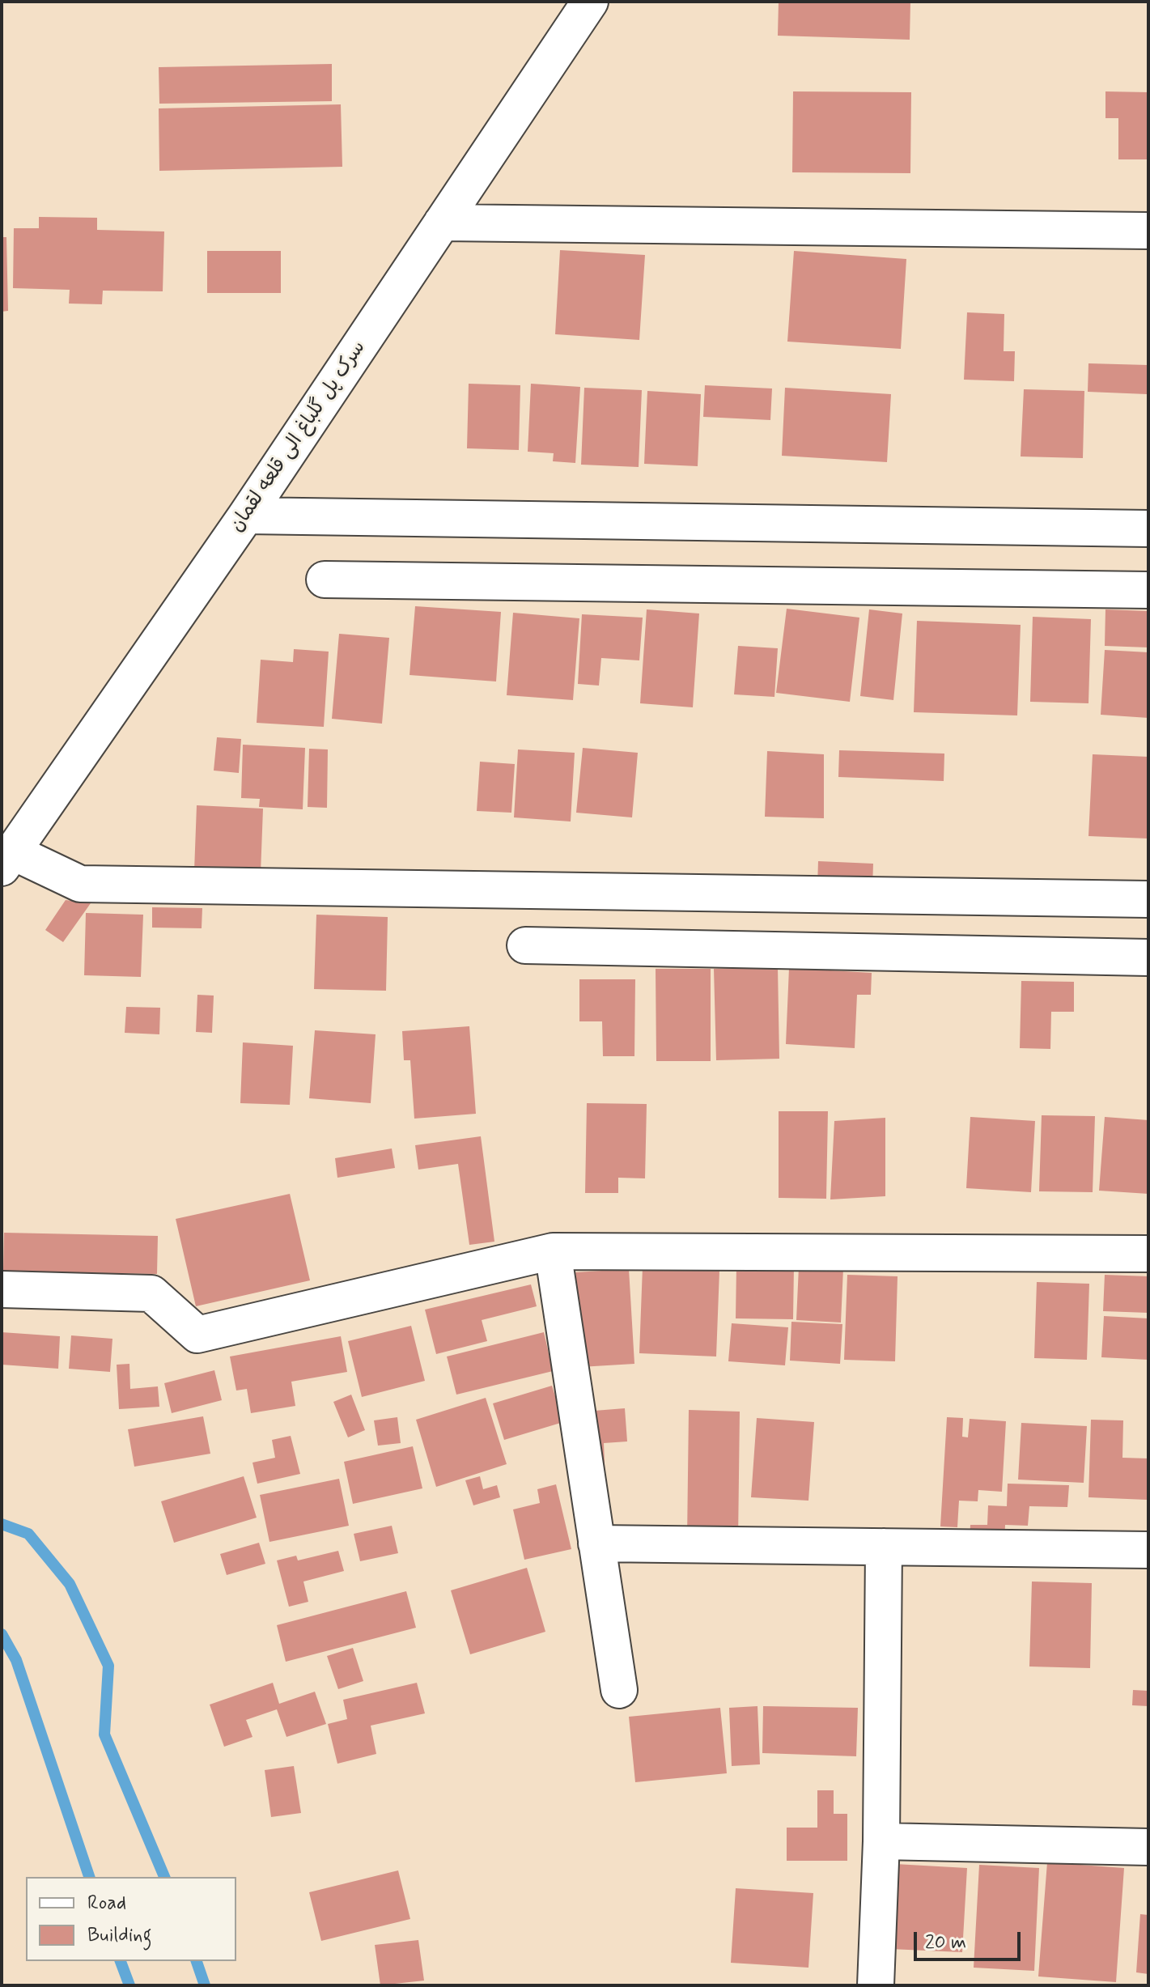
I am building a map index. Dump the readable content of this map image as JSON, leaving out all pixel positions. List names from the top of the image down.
{
  "streets": {
    "street": ["سرک پل گلباغ الی قلعه لقمان"]
  },
  "legend": ["Road", "Building"],
  "scale_bar": "20 m"
}
